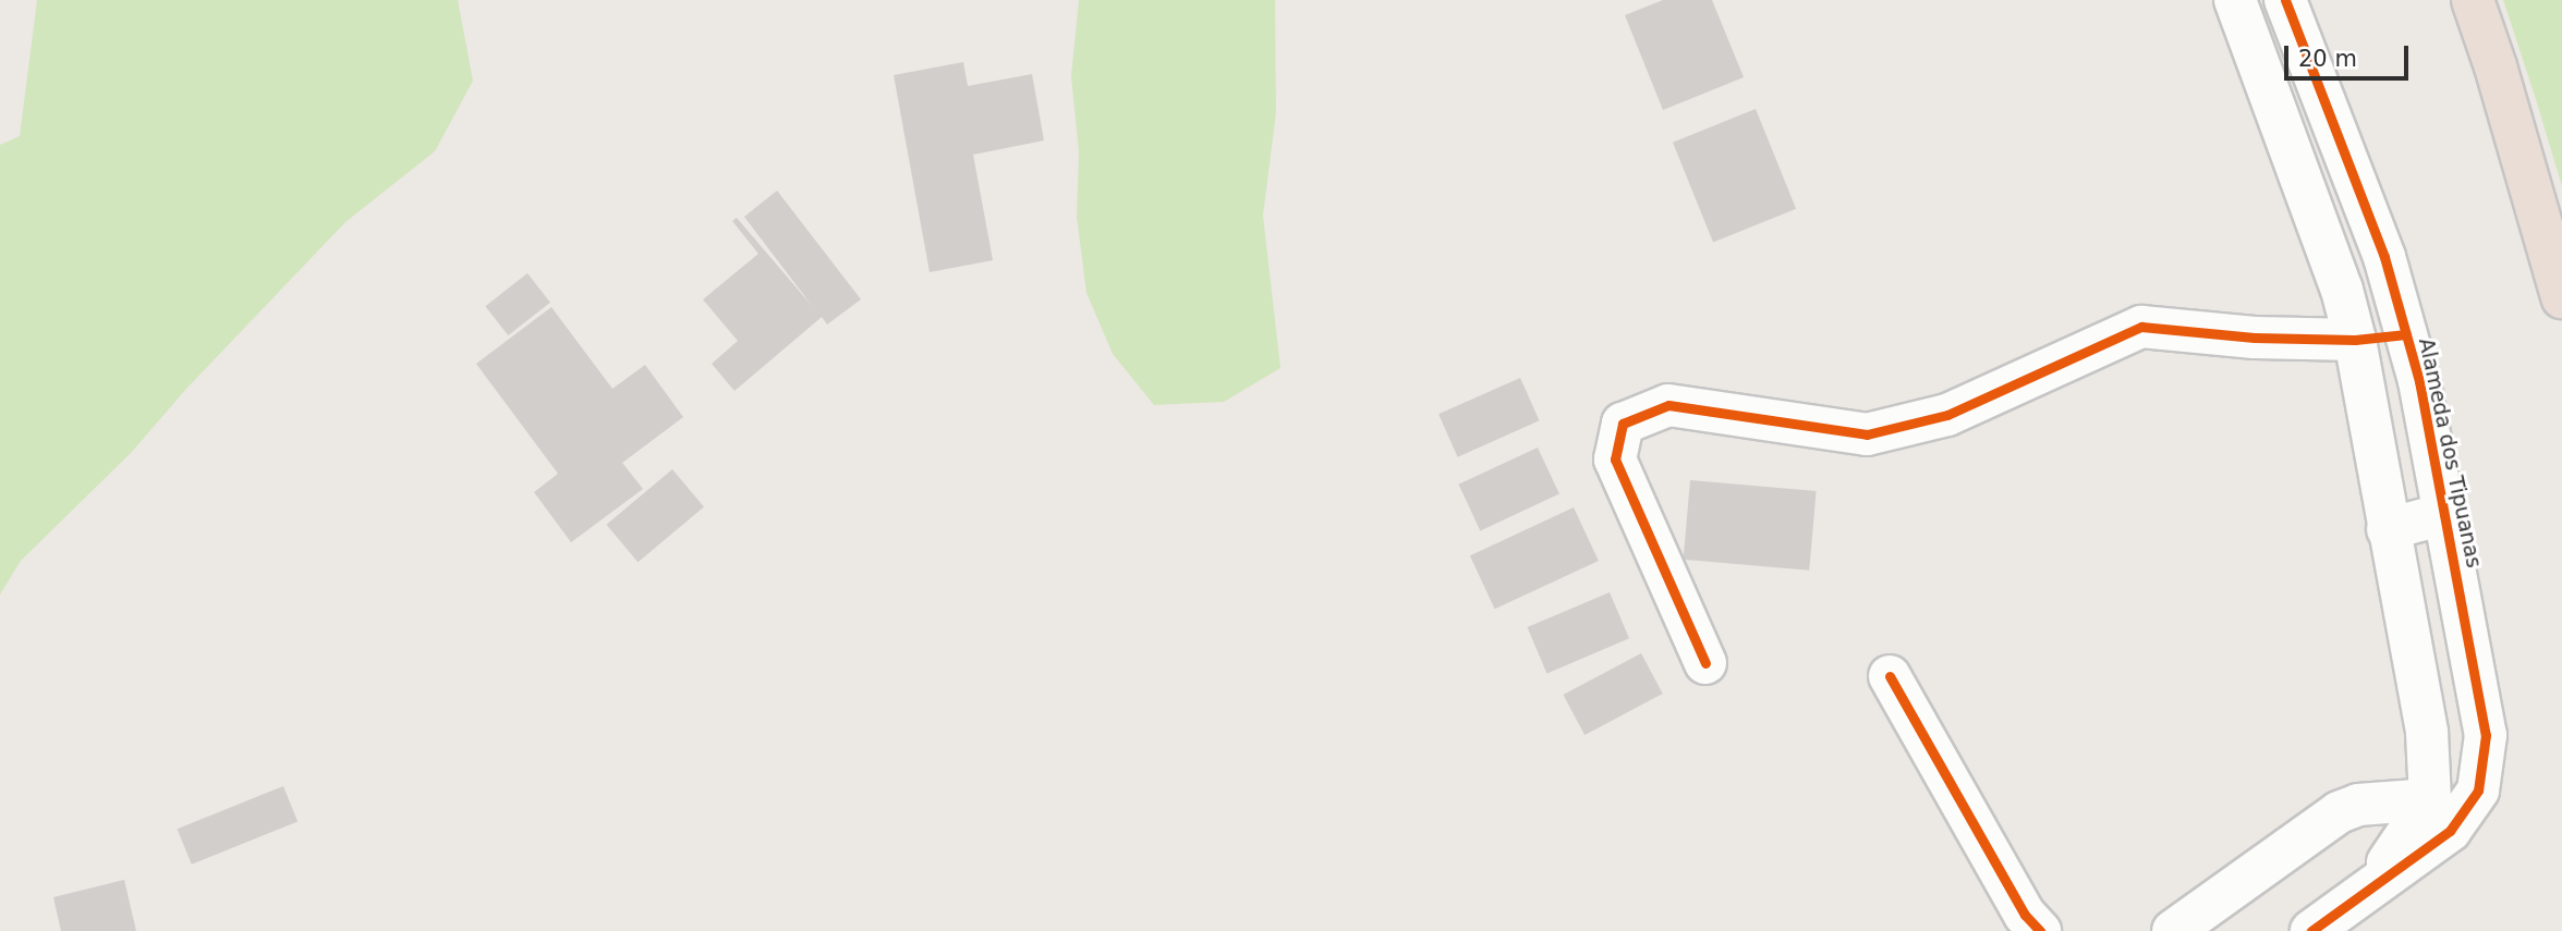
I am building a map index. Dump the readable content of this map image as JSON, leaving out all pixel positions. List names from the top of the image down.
{
  "streets": {
    "street": ["Alameda dos Tipuanas"]
  },
  "scale_bar": "20 m"
}
